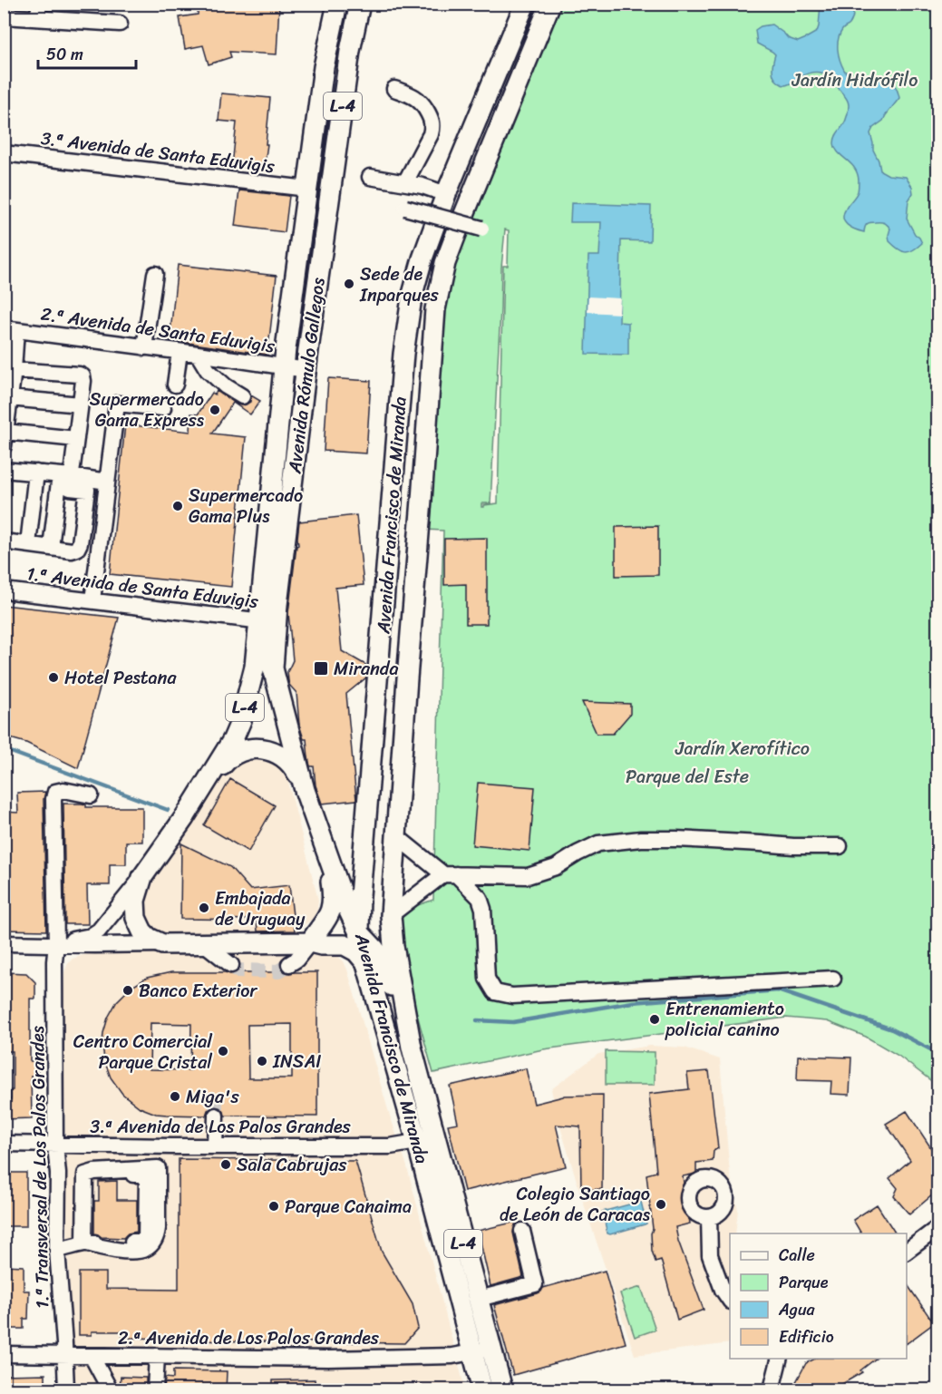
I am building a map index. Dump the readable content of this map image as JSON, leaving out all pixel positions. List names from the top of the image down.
{
  "streets": {
    "main road": ["L-4", "Avenida Rómulo Gallegos", "Avenida Francisco de Miranda"],
    "street": [
      "3.ª Avenida de Santa Eduvigis",
      "2.ª Avenida de Santa Eduvigis",
      "1.ª Avenida de Santa Eduvigis",
      "3.ª Avenida de Los Palos Grandes",
      "1.ª Transversal de Los Palos Grandes",
      "2.ª Avenida de Los Palos Grandes"
    ]
  },
  "crossings": [
    ["L-4", "Avenida Rómulo Gallegos"],
    ["3.ª Avenida de Santa Eduvigis", "Avenida Rómulo Gallegos"],
    ["2.ª Avenida de Santa Eduvigis", "Avenida Rómulo Gallegos"],
    ["Avenida Rómulo Gallegos", "Avenida Francisco de Miranda"],
    ["Avenida Rómulo Gallegos", "1.ª Avenida de Santa Eduvigis"],
    ["Avenida Francisco de Miranda", "3.ª Avenida de Los Palos Grandes"],
    ["Avenida Francisco de Miranda", "2.ª Avenida de Los Palos Grandes"],
    ["3.ª Avenida de Los Palos Grandes", "1.ª Transversal de Los Palos Grandes"],
    ["1.ª Transversal de Los Palos Grandes", "2.ª Avenida de Los Palos Grandes"]
  ],
  "parks": ["Jardín Hidrófilo", "Jardín Xerofítico", "Parque del Este"],
  "places": {
    "other": [
      "Sede de Inparques",
      "Supermercado Gama Express",
      "Supermercado Gama Plus",
      "Hotel Pestana",
      "Embajada de Uruguay",
      "Banco Exterior",
      "Entrenamiento policial canino",
      "Centro Comercial Parque Cristal",
      "INSAI",
      "Miga's",
      "Sala Cabrujas",
      "Colegio Santiago de León de Caracas",
      "Parque Canaima"
    ],
    "transit": ["Miranda"]
  },
  "legend": [
    "Calle",
    "Parque",
    "Agua",
    "Edificio"
  ],
  "scale_bar": "50 m"
}
